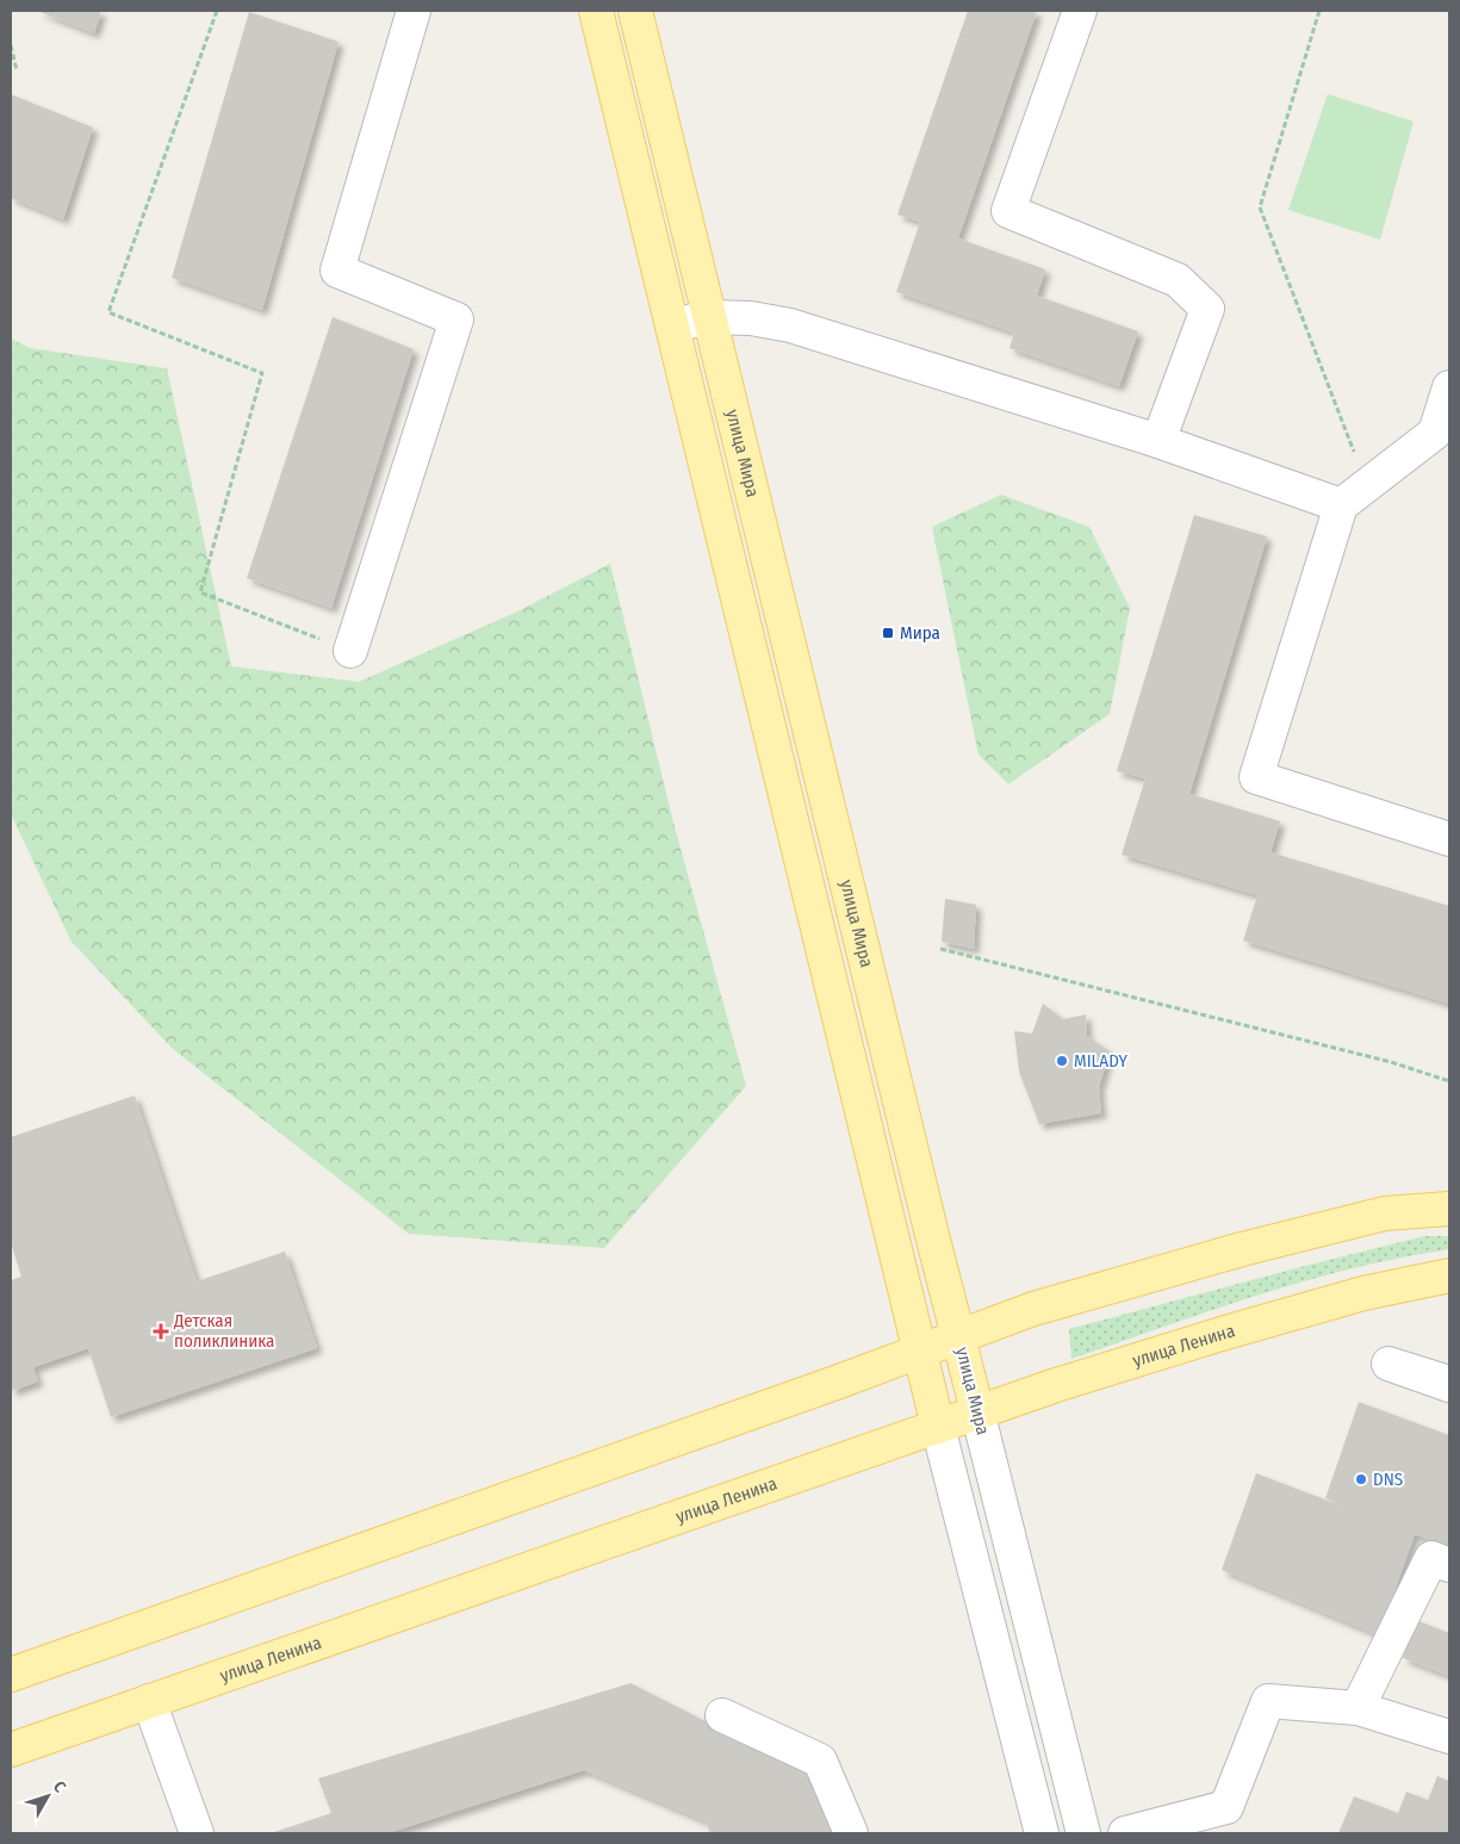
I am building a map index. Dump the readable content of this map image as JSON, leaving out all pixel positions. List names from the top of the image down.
{
  "streets": {
    "main road": ["улица Мира", "улица Ленина"]
  },
  "crossings": [
    ["улица Мира", "улица Ленина"]
  ],
  "places": {
    "transit": ["Мира"],
    "other": ["МILADY", "DNS"],
    "health": ["Детская поликлиника"]
  },
  "north": "top right"
}
